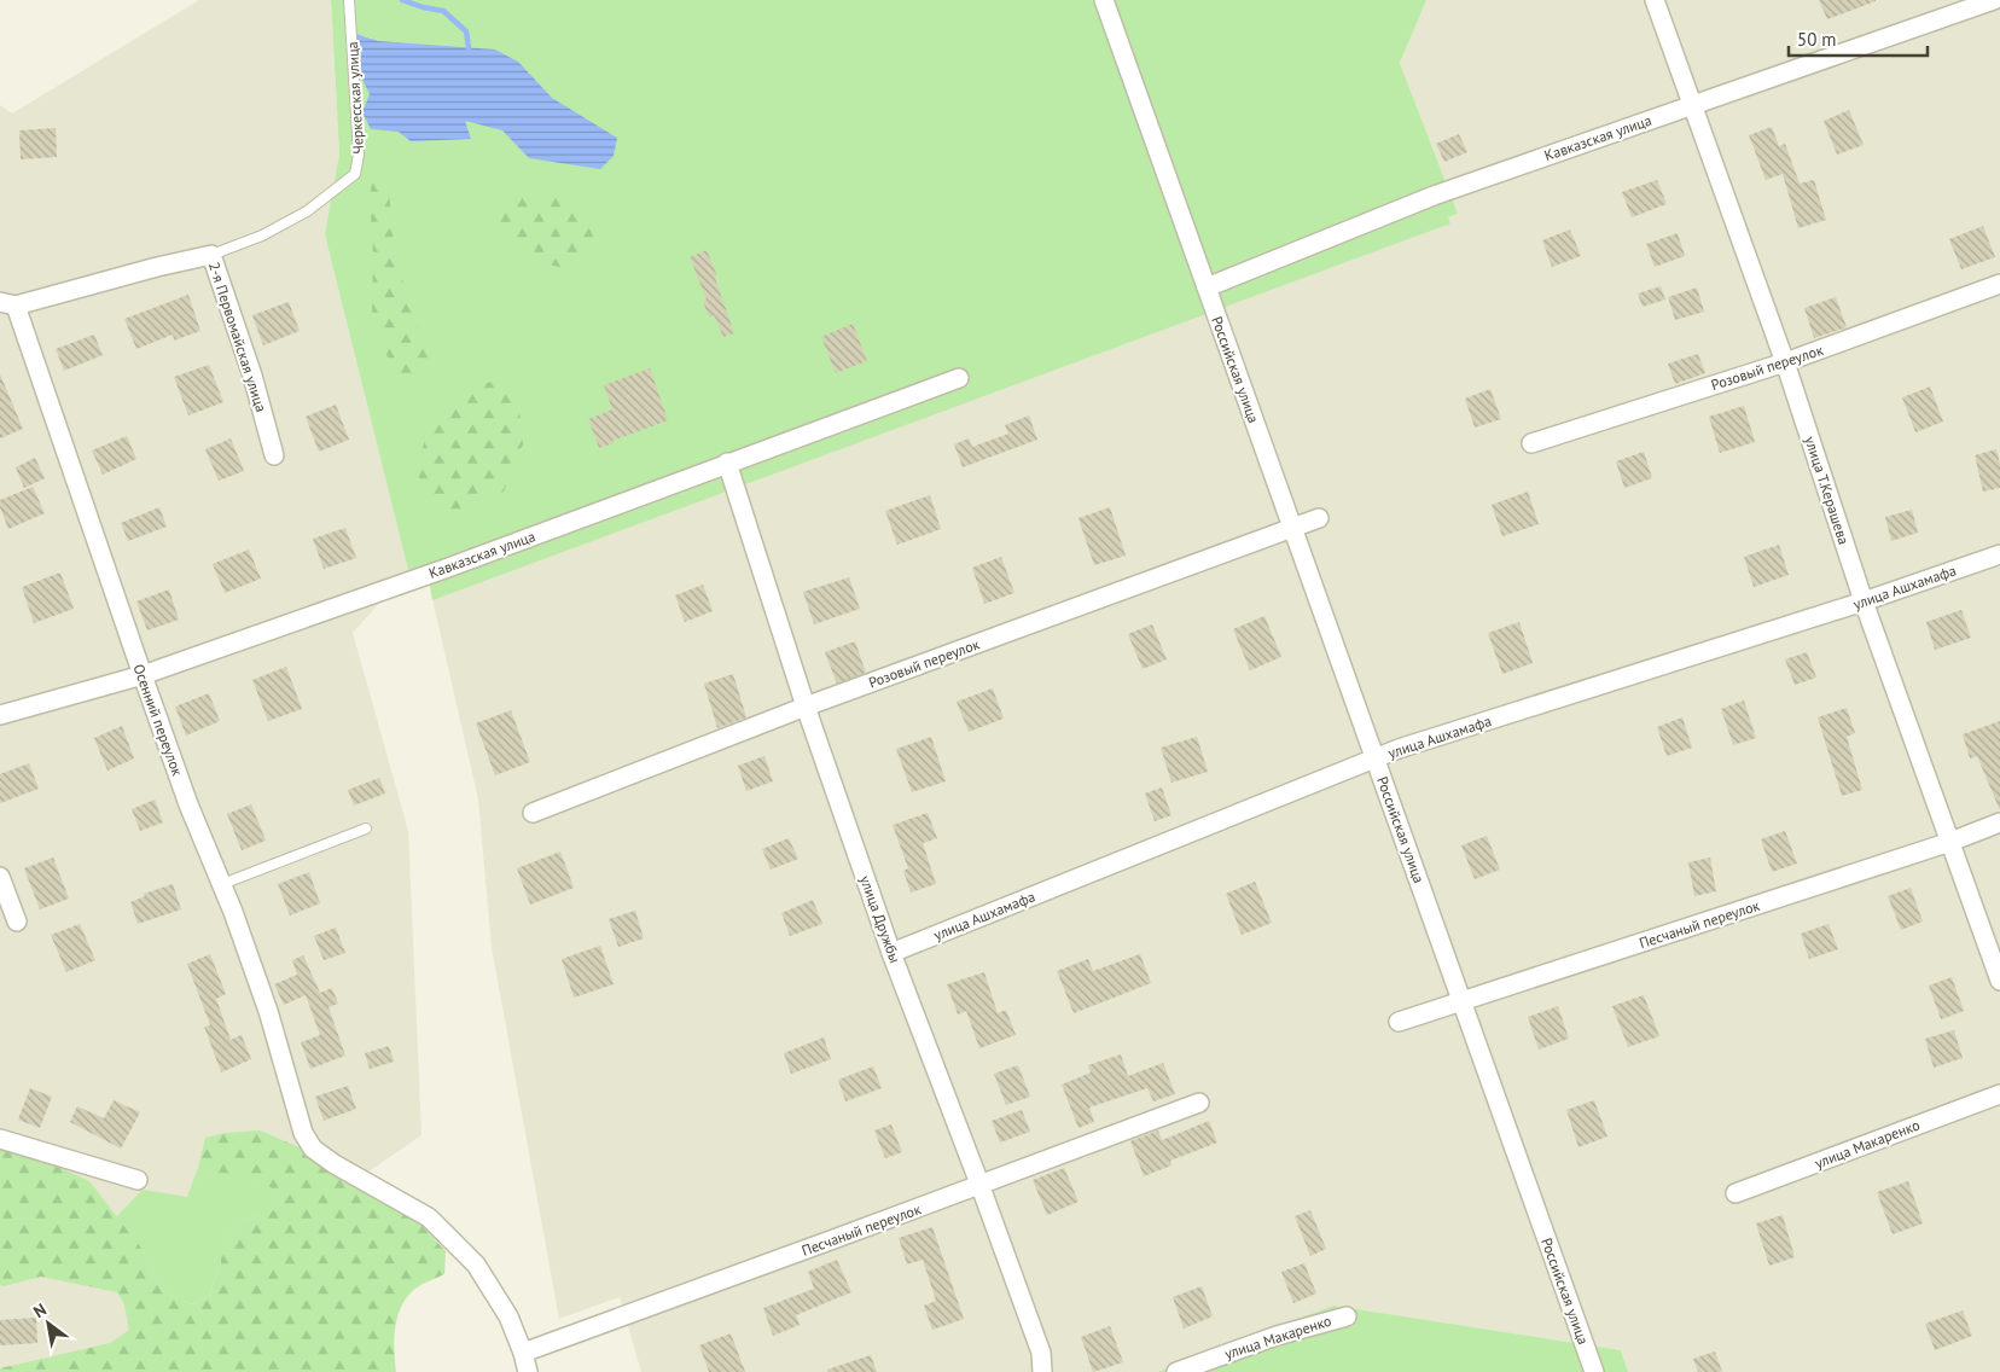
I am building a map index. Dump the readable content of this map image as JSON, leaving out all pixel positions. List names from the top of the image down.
{
  "streets": {
    "street": [
      "Кавказcкая улица",
      "2-я Первомайская улица",
      "Розовый переулок",
      "Российская улица",
      "улица Т.Керашева",
      "улица Ашхамафа",
      "Осенний переулок",
      "улица Дружбы",
      "Песчаный переулок",
      "улица Макаренко"
    ],
    "lane": ["Черкесская улица"]
  },
  "crossings": [
    ["Черкесская улица", "2-я Первомайская улица"],
    ["Кавказcкая улица", "Российская улица"],
    ["Кавказcкая улица", "улица Т.Керашева"],
    ["Кавказcкая улица", "Осенний переулок"],
    ["Кавказcкая улица", "улица Дружбы"],
    ["2-я Первомайская улица", "Осенний переулок"],
    ["Розовый переулок", "Российская улица"],
    ["Розовый переулок", "улица Т.Керашева"],
    ["Розовый переулок", "улица Дружбы"],
    ["Российская улица", "улица Ашхамафа"],
    ["Российская улица", "Песчаный переулок"],
    ["улица Т.Керашева", "улица Ашхамафа"],
    ["улица Т.Керашева", "Песчаный переулок"],
    ["улица Ашхамафа", "улица Дружбы"],
    ["Осенний переулок", "Песчаный переулок"],
    ["улица Дружбы", "Песчаный переулок"]
  ],
  "scale_bar": "50 m",
  "north": "top left"
}
